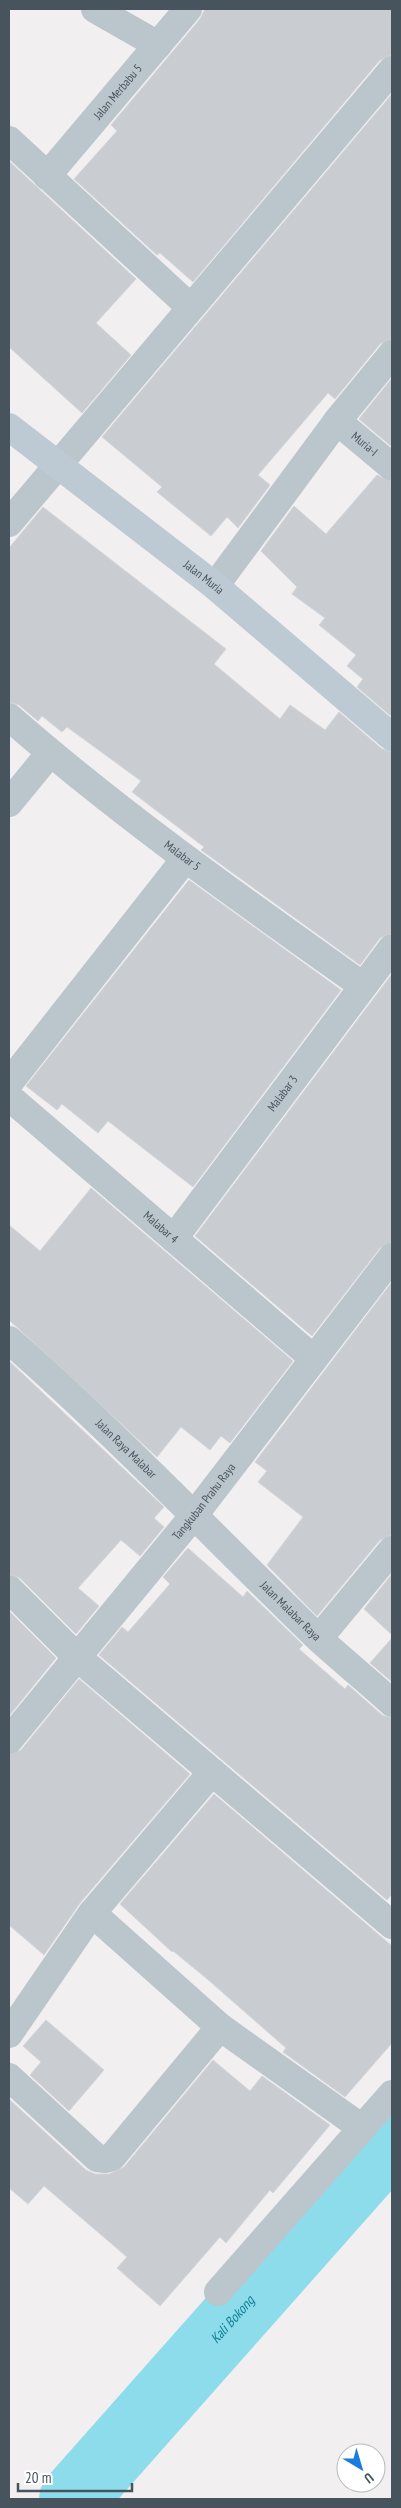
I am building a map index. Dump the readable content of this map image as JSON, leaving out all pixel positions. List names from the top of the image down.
{
  "streets": {
    "street": [
      "Jalan Merbabu 5",
      "Muria-I",
      "Jalan Muria",
      "Malabar 5",
      "Malabar 3",
      "Malabar 4",
      "Jalan Raya Malabar",
      "Tangkuban Prahu Raya",
      "Jalan Malabar Raya"
    ]
  },
  "crossings": [
    ["Malabar 5", "Malabar 3"],
    ["Malabar 3", "Malabar 4"],
    ["Malabar 4", "Tangkuban Prahu Raya"],
    ["Jalan Raya Malabar", "Tangkuban Prahu Raya"],
    ["Jalan Raya Malabar", "Jalan Malabar Raya"],
    ["Tangkuban Prahu Raya", "Jalan Malabar Raya"]
  ],
  "water": ["Kali Bokong"],
  "scale_bar": "20 m",
  "north": "bottom right"
}
